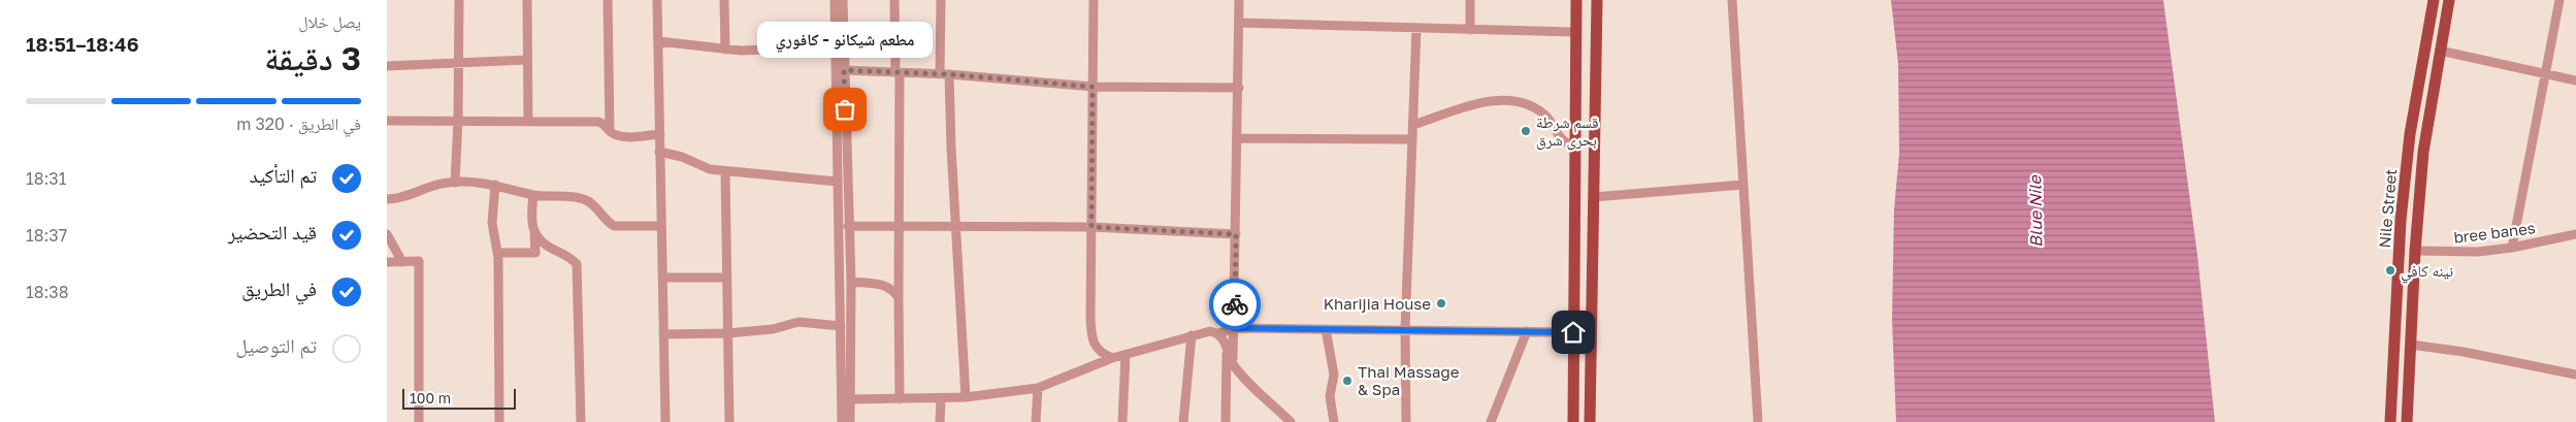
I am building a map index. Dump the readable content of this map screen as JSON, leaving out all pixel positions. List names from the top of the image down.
{
  "streets": {
    "main road": ["Nile Street"],
    "street": ["bree banes"]
  },
  "crossings": [
    ["Nile Street", "bree banes"]
  ],
  "water": ["Blue Nile"],
  "places": [
    "مطعم شيكانو - كافوري",
    "قسم شرطة بحرى شرق",
    "نينه كافي",
    "Kharijia House",
    "Thai Massage & Spa"
  ],
  "scale_bar": "100 m",
  "page": {
    "heading": ["3 دقيقة", "يصل خلال", "18:46–18:51"],
    "bubble": "مطعم شيكانو - كافوري",
    "bar": "في الطريق · 320 m",
    "list": [
      ["تم التأكيد", "18:31"],
      ["قيد التحضير", "18:37"],
      ["في الطريق", "18:38"],
      "تم التوصيل"
    ],
    "scale": "100 m"
  }
}
